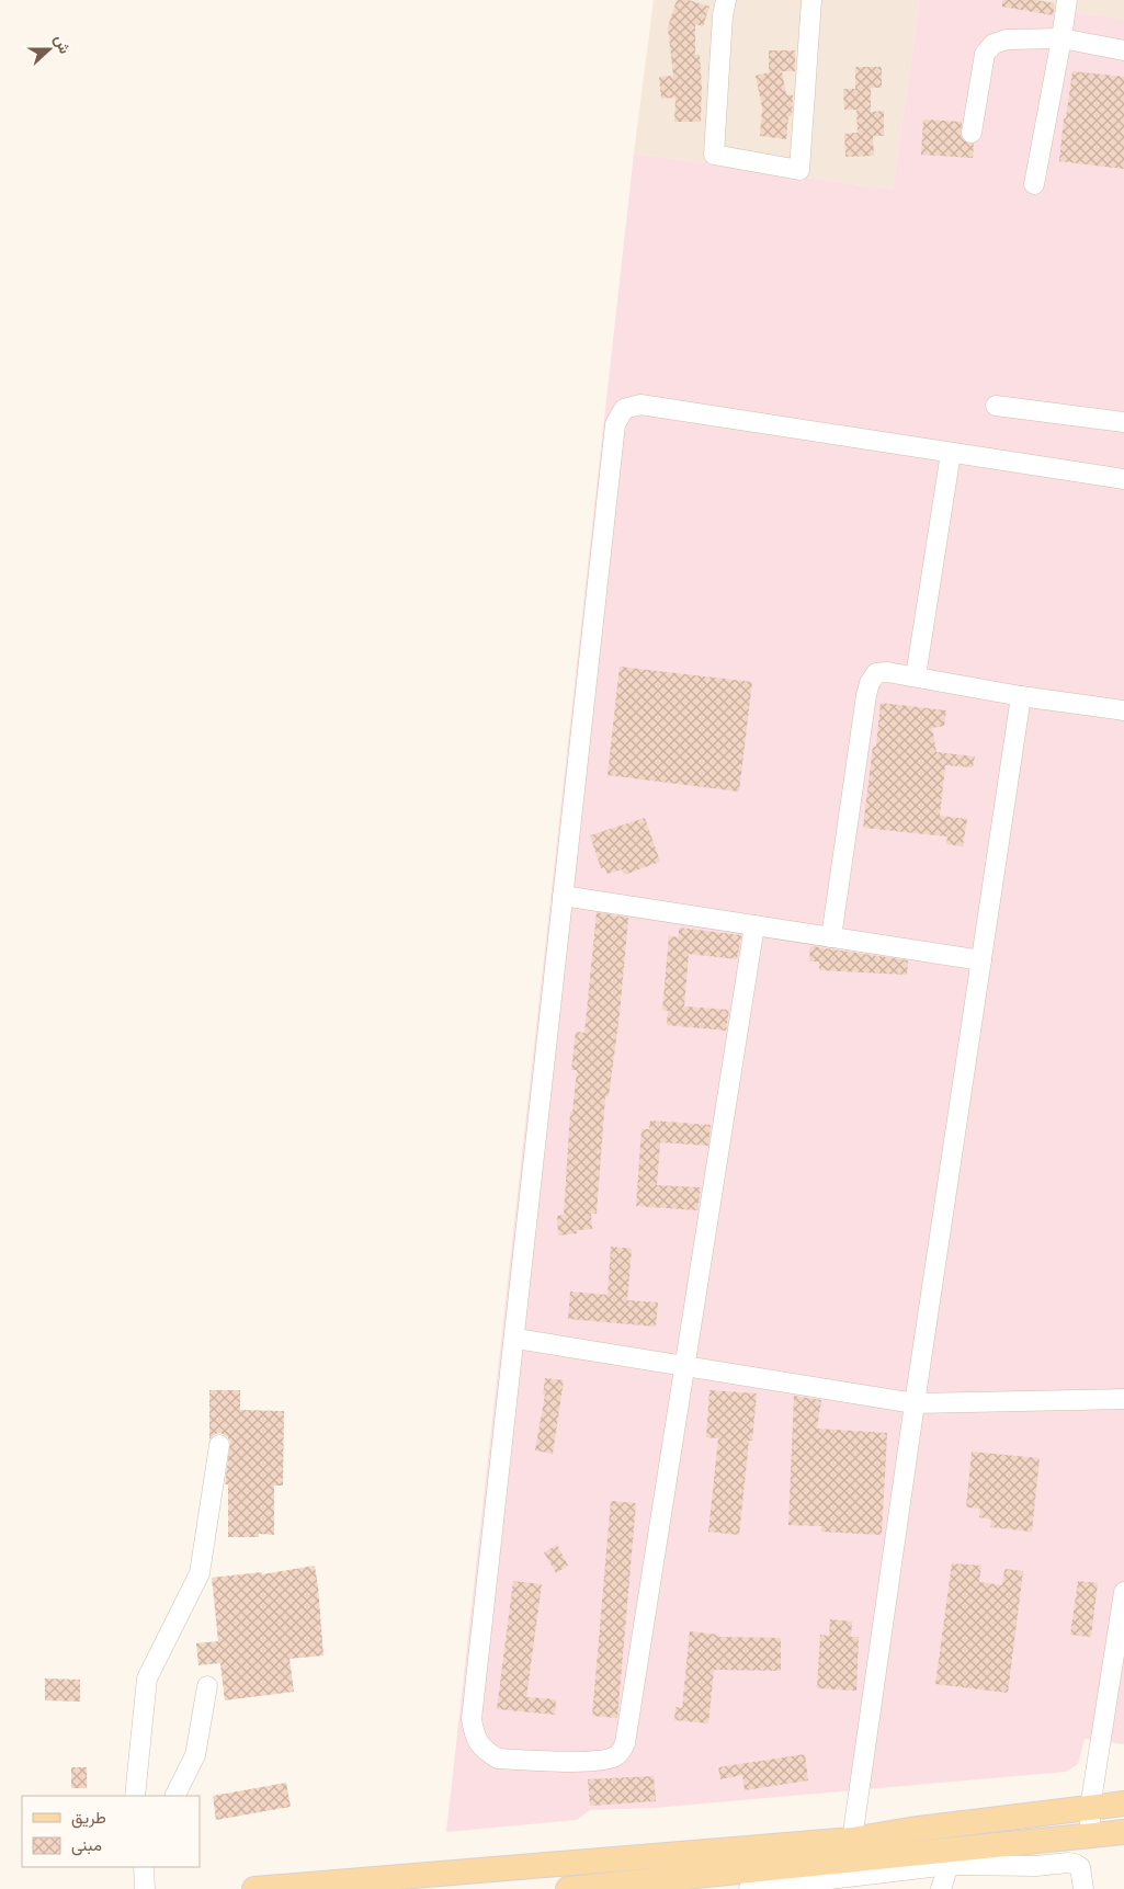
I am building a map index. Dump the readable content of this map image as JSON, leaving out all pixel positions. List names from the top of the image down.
{
  "legend": ["طريق", "مبنى"],
  "north": "right"
}
